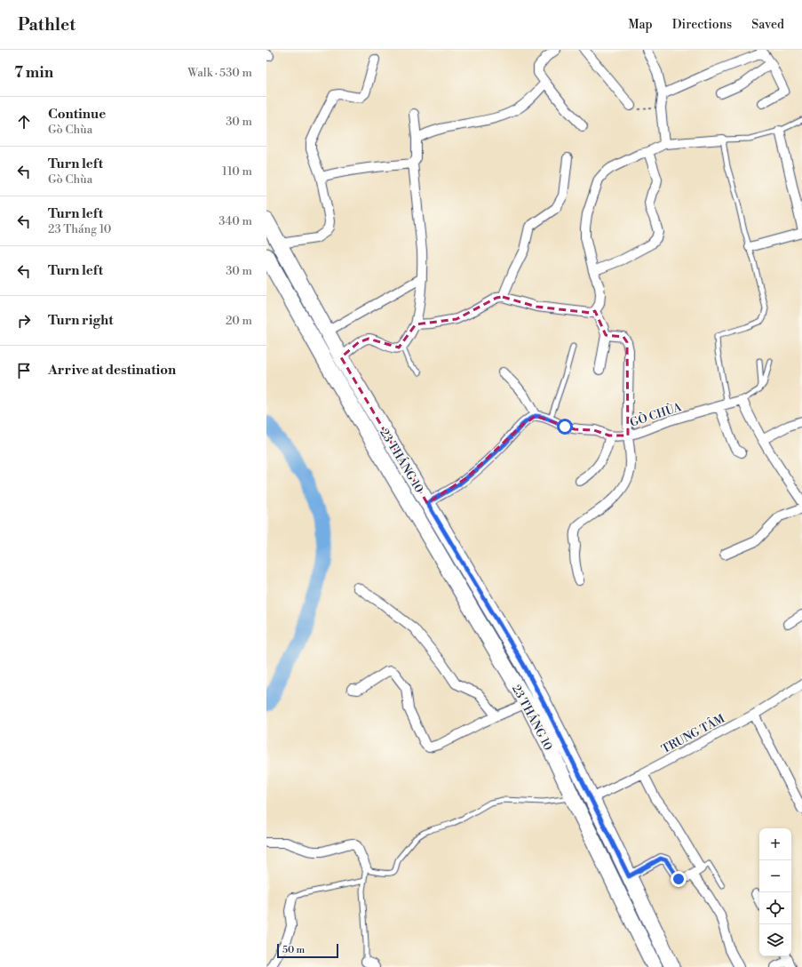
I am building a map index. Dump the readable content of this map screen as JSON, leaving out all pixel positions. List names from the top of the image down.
{
  "streets": {
    "main road": ["23 THÁNG 10"],
    "street": ["GÒ CHÙA", "TRUNG TÂM"]
  },
  "crossings": [
    ["23 THÁNG 10", "TRUNG TÂM"]
  ],
  "scale_bar": "50 m",
  "page": {
    "header": "Pathlet",
    "nav": ["Map", "Directions", "Saved"],
    "heading": ["7 min", "Walk · 530 m"],
    "list": [
      ["Continue", "Gò Chùa", "30 m"],
      ["Turn left", "Gò Chùa", "110 m"],
      ["Turn left", "23 Tháng 10", "340 m"],
      ["Turn left", "30 m"],
      ["Turn right", "20 m"],
      "Arrive at destination"
    ],
    "map_buttons": ["+", "−"],
    "scale": "50 m"
  }
}
